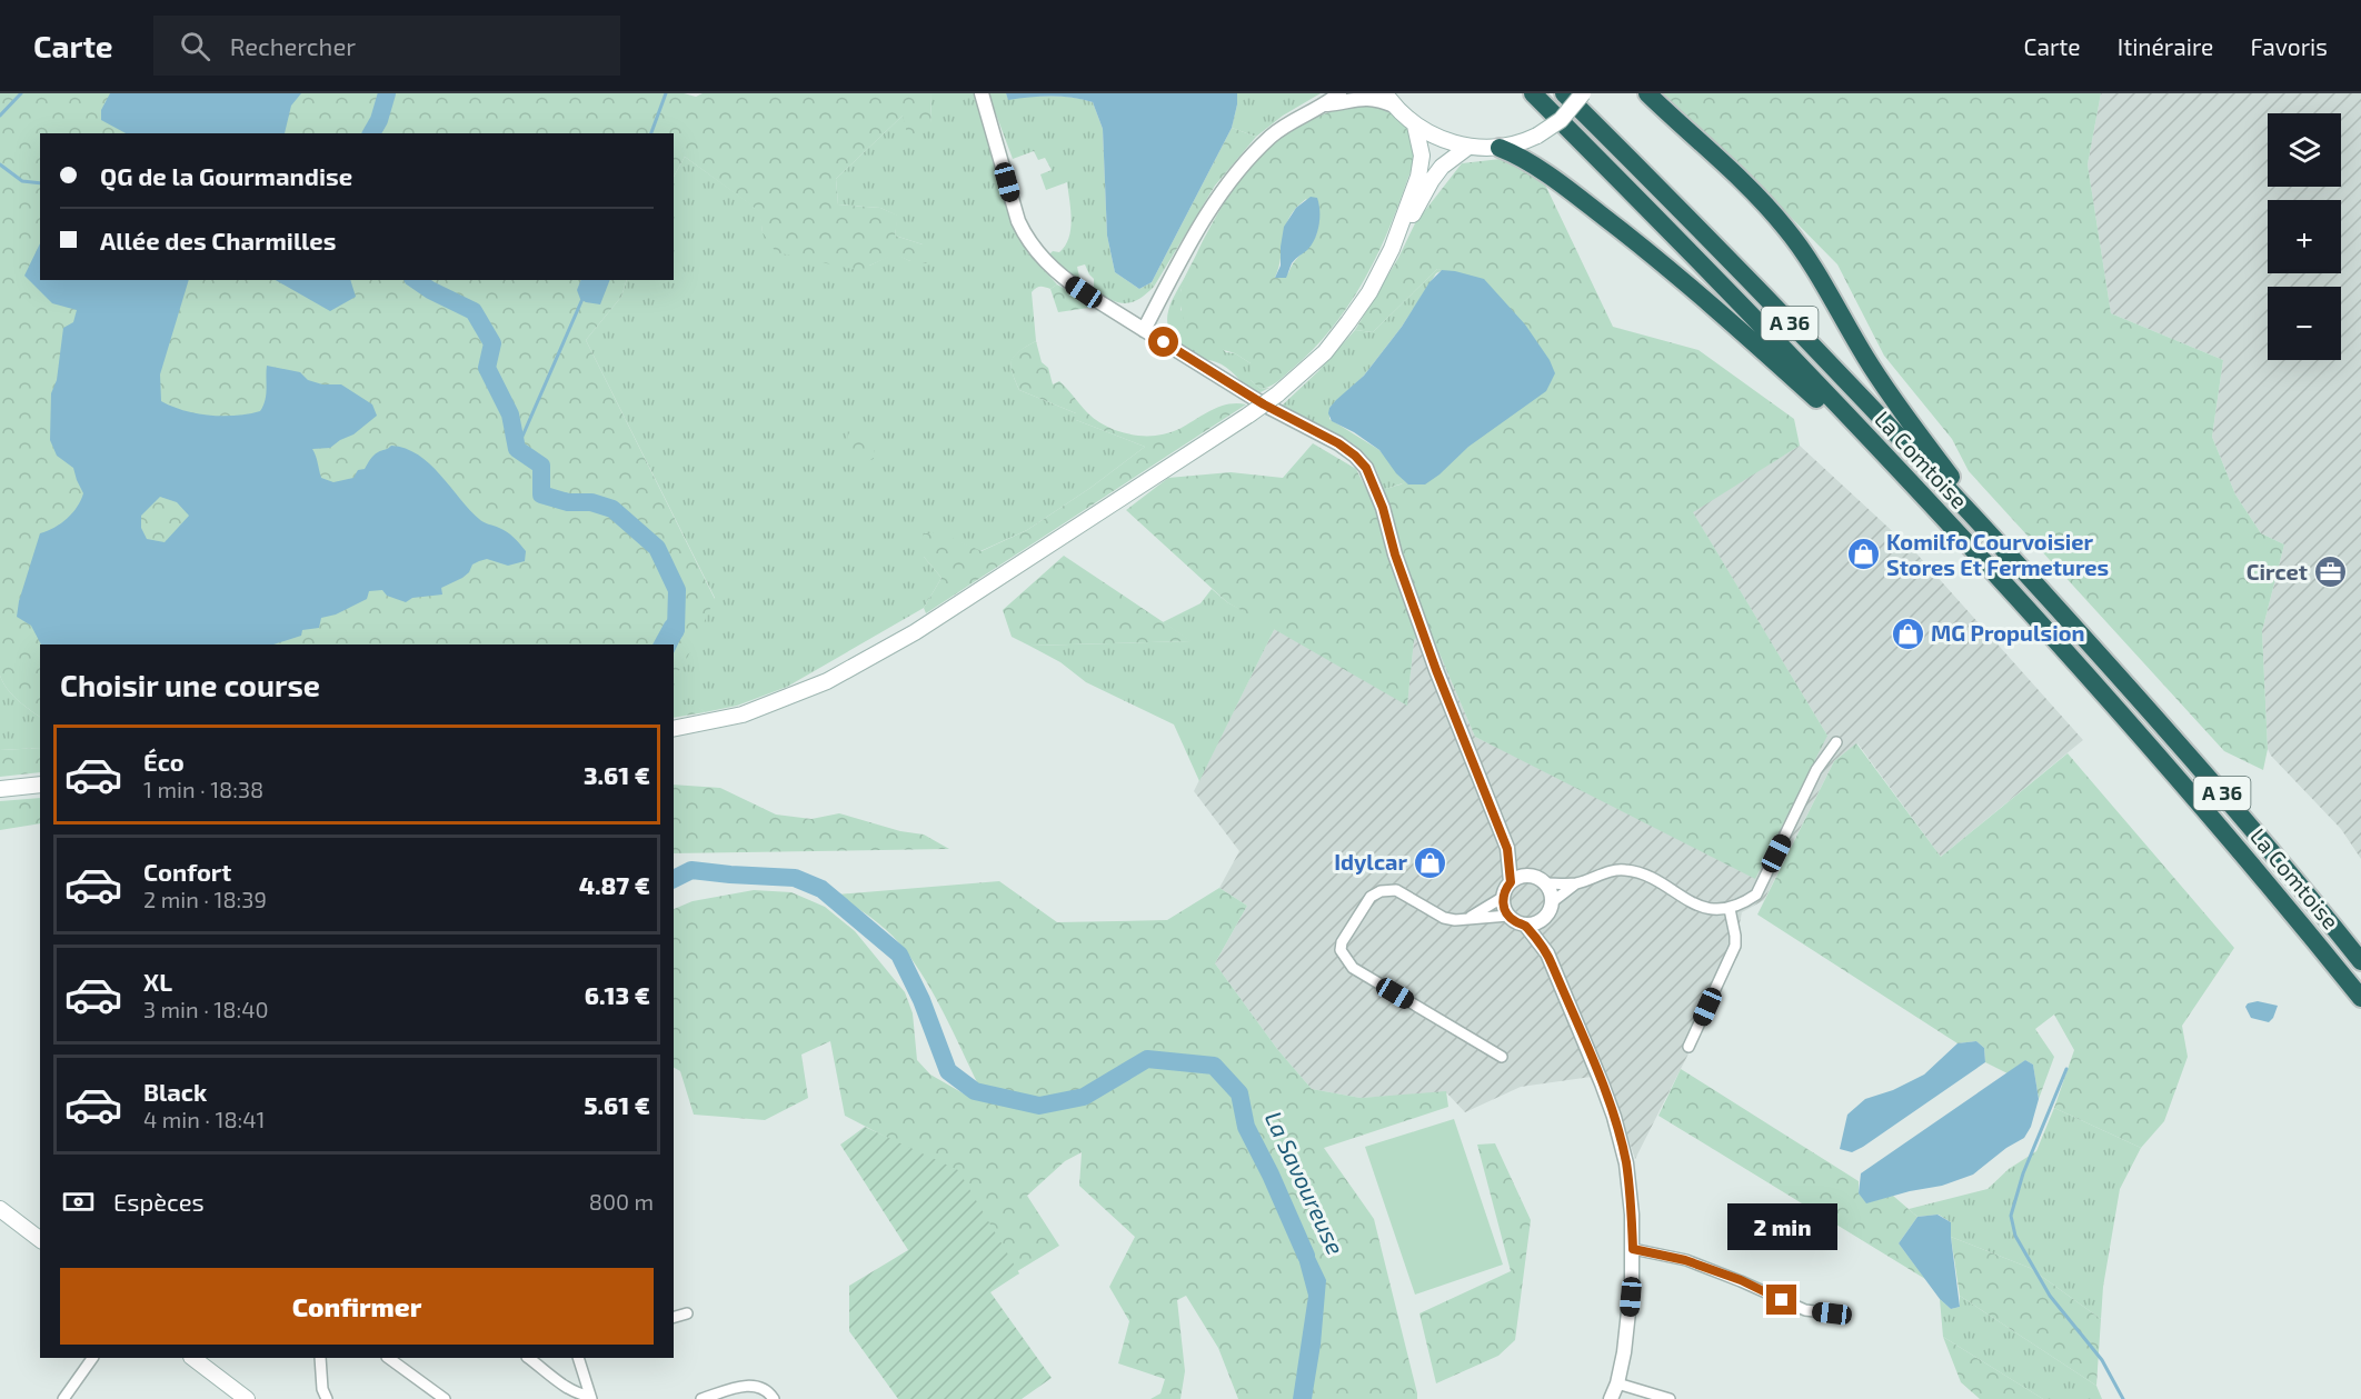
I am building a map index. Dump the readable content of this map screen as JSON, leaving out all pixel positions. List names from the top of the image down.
{
  "streets": {
    "highway": ["A 36", "La Comtoise"]
  },
  "water": ["La Savoureuse"],
  "places": {
    "shop": ["Komilfo Courvoisier Stores Et Fermetures", "MG Propulsion", "Idylcar"],
    "office": ["Circet"]
  },
  "page": {
    "header": "Carte",
    "search": "Rechercher",
    "nav": ["Carte", "Itinéraire", "Favoris"],
    "map_buttons": ["+", "−"],
    "banner": ["QG de la Gourmandise", "Allée des Charmilles"],
    "heading": "Choisir une course",
    "list": [
      {
        "name": "Éco",
        "note": "1 min · 18:38",
        "value": "3.61 €"
      },
      {
        "name": "Confort",
        "note": "2 min · 18:39",
        "value": "4.87 €"
      },
      {
        "name": "XL",
        "note": "3 min · 18:40",
        "value": "6.13 €"
      },
      {
        "name": "Black",
        "note": "4 min · 18:41",
        "value": "5.61 €"
      }
    ],
    "pay": ["Espèces", "800 m"],
    "bubble": "2 min",
    "buttons": "Confirmer"
  }
}
